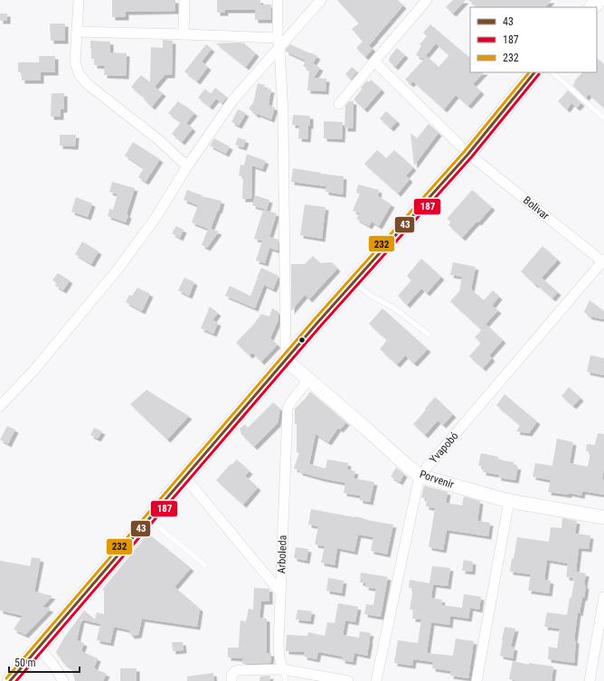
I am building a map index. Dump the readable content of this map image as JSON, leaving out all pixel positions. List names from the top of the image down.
{
  "streets": {
    "street": [
      "Bolivar",
      "Yvapobó",
      "Porvenir",
      "Arboleda"
    ]
  },
  "crossings": [
    ["Bolivar", "Yvapobó"],
    ["Yvapobó", "Porvenir"],
    ["Porvenir", "Arboleda"]
  ],
  "lines": ["transit line 43", "transit line 232", "transit line 187"],
  "legend": ["43", "187", "232"],
  "scale_bar": "50 m"
}
